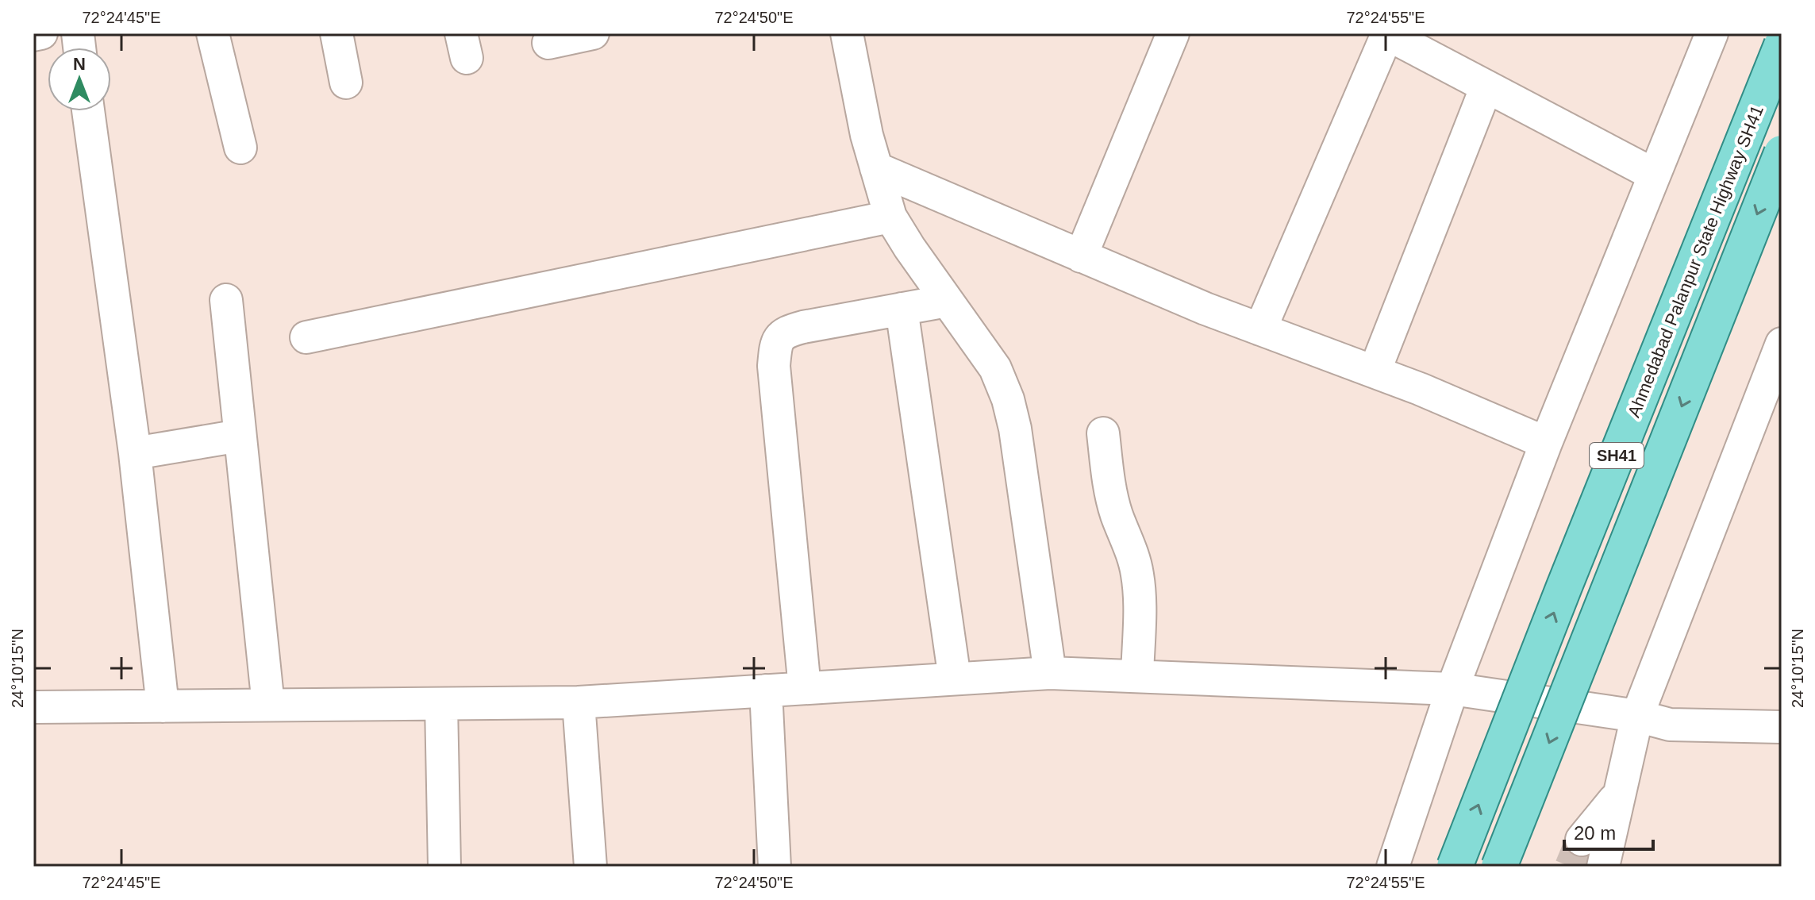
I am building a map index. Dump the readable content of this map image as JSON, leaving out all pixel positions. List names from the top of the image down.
{
  "streets": {
    "main road": ["Ahmedabad Palanpur State Highway SH41", "SH41"]
  },
  "scale_bar": "20 m",
  "north": "top",
  "coordinates": [
    "72°24'45\"E",
    "72°24'50\"E",
    "72°24'55\"E",
    "24°10'15\"N"
  ]
}
